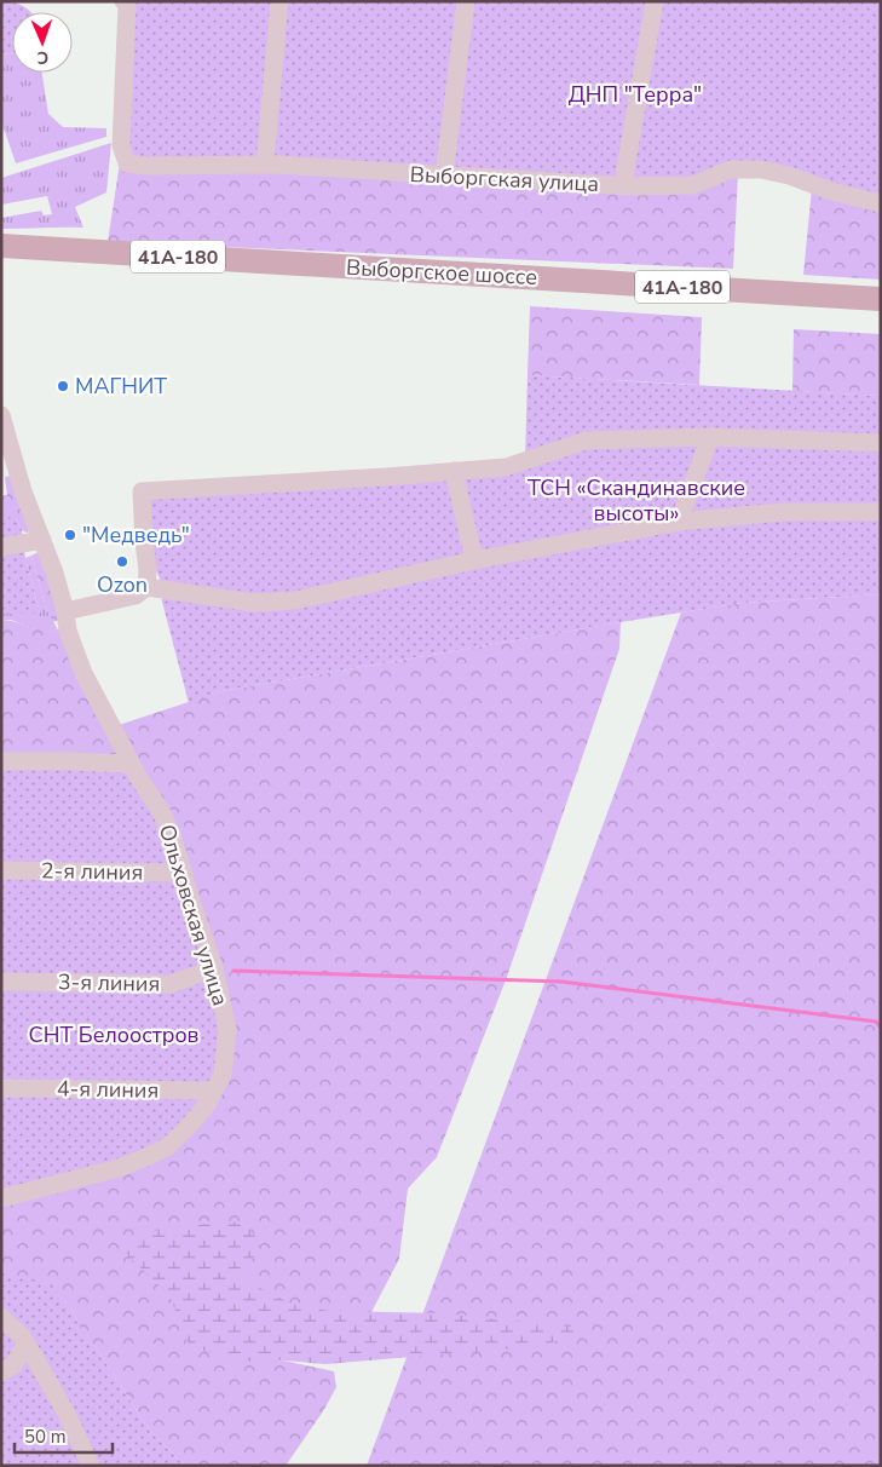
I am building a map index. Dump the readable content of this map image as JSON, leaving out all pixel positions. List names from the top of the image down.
{
  "streets": {
    "main road": ["41А-180", "Выборгское шоссе"],
    "street": [
      "Выборгская улица",
      "2-я линия",
      "Ольховская улица",
      "3-я линия",
      "4-я линия"
    ]
  },
  "crossings": [
    ["2-я линия", "Ольховская улица"],
    ["Ольховская улица", "3-я линия"],
    ["Ольховская улица", "4-я линия"]
  ],
  "parks": ["ДНП \"Терра\"", "ТСН «Скандинавские высоты»", "СНТ Белоостров"],
  "places": ["МАГНИТ", "\"Медведь\"", "Ozon"],
  "scale_bar": "50 m",
  "north": "bottom"
}
